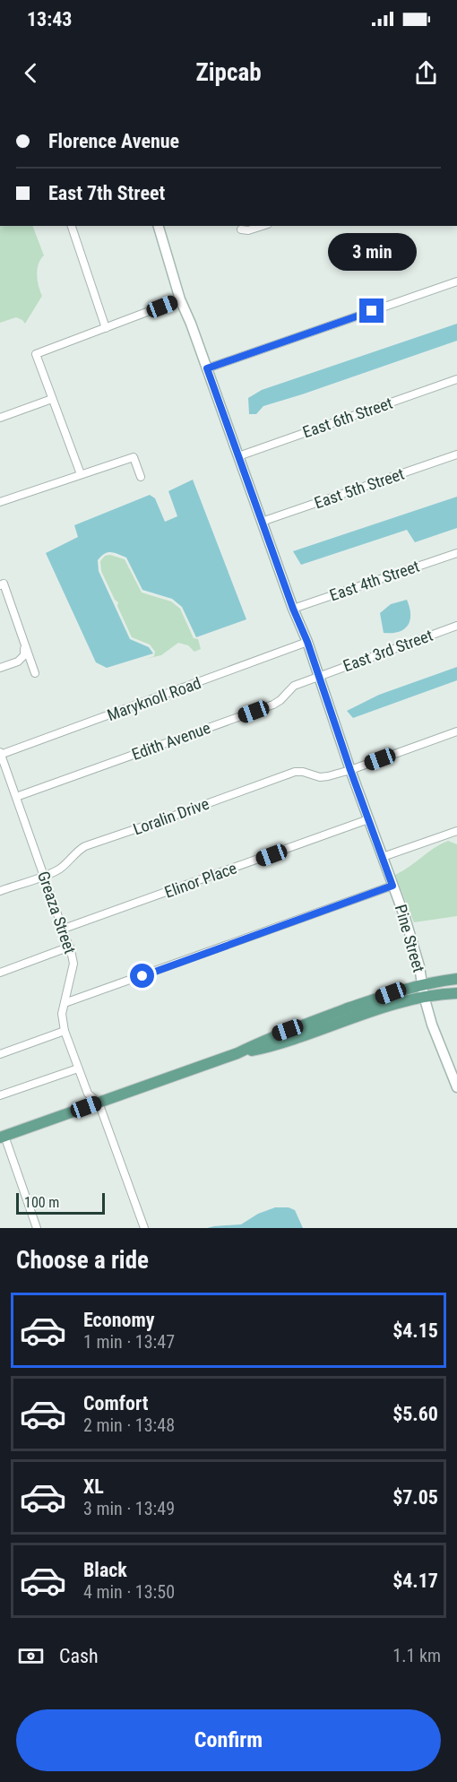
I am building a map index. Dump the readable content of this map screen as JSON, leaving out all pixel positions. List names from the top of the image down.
{
  "streets": {
    "main road": ["Pine Street"],
    "street": [
      "East 6th Street",
      "East 5th Street",
      "East 4th Street",
      "East 3rd Street",
      "Maryknoll Road",
      "Edith Avenue",
      "Loralin Drive",
      "Elinor Place",
      "Greaza Street"
    ]
  },
  "crossings": [
    ["East 6th Street", "Pine Street"],
    ["East 5th Street", "Pine Street"],
    ["East 4th Street", "Pine Street"],
    ["East 3rd Street", "Edith Avenue"],
    ["East 3rd Street", "Pine Street"],
    ["Maryknoll Road", "Greaza Street"],
    ["Maryknoll Road", "Pine Street"],
    ["Edith Avenue", "Greaza Street"],
    ["Edith Avenue", "Pine Street"],
    ["Loralin Drive", "Greaza Street"],
    ["Loralin Drive", "Pine Street"],
    ["Elinor Place", "Greaza Street"],
    ["Elinor Place", "Pine Street"]
  ],
  "scale_bar": "100 m",
  "page": {
    "status": "13:43",
    "header": "Zipcab",
    "banner": ["Florence Avenue", "East 7th Street"],
    "bubble": "3 min",
    "scale": "100 m",
    "heading": "Choose a ride",
    "list": [
      {
        "name": "Economy",
        "note": "1 min · 13:47",
        "value": "$4.15"
      },
      {
        "name": "Comfort",
        "note": "2 min · 13:48",
        "value": "$5.60"
      },
      {
        "name": "XL",
        "note": "3 min · 13:49",
        "value": "$7.05"
      },
      {
        "name": "Black",
        "note": "4 min · 13:50",
        "value": "$4.17"
      }
    ],
    "pay": ["Cash", "1.1 km"],
    "buttons": "Confirm"
  }
}
